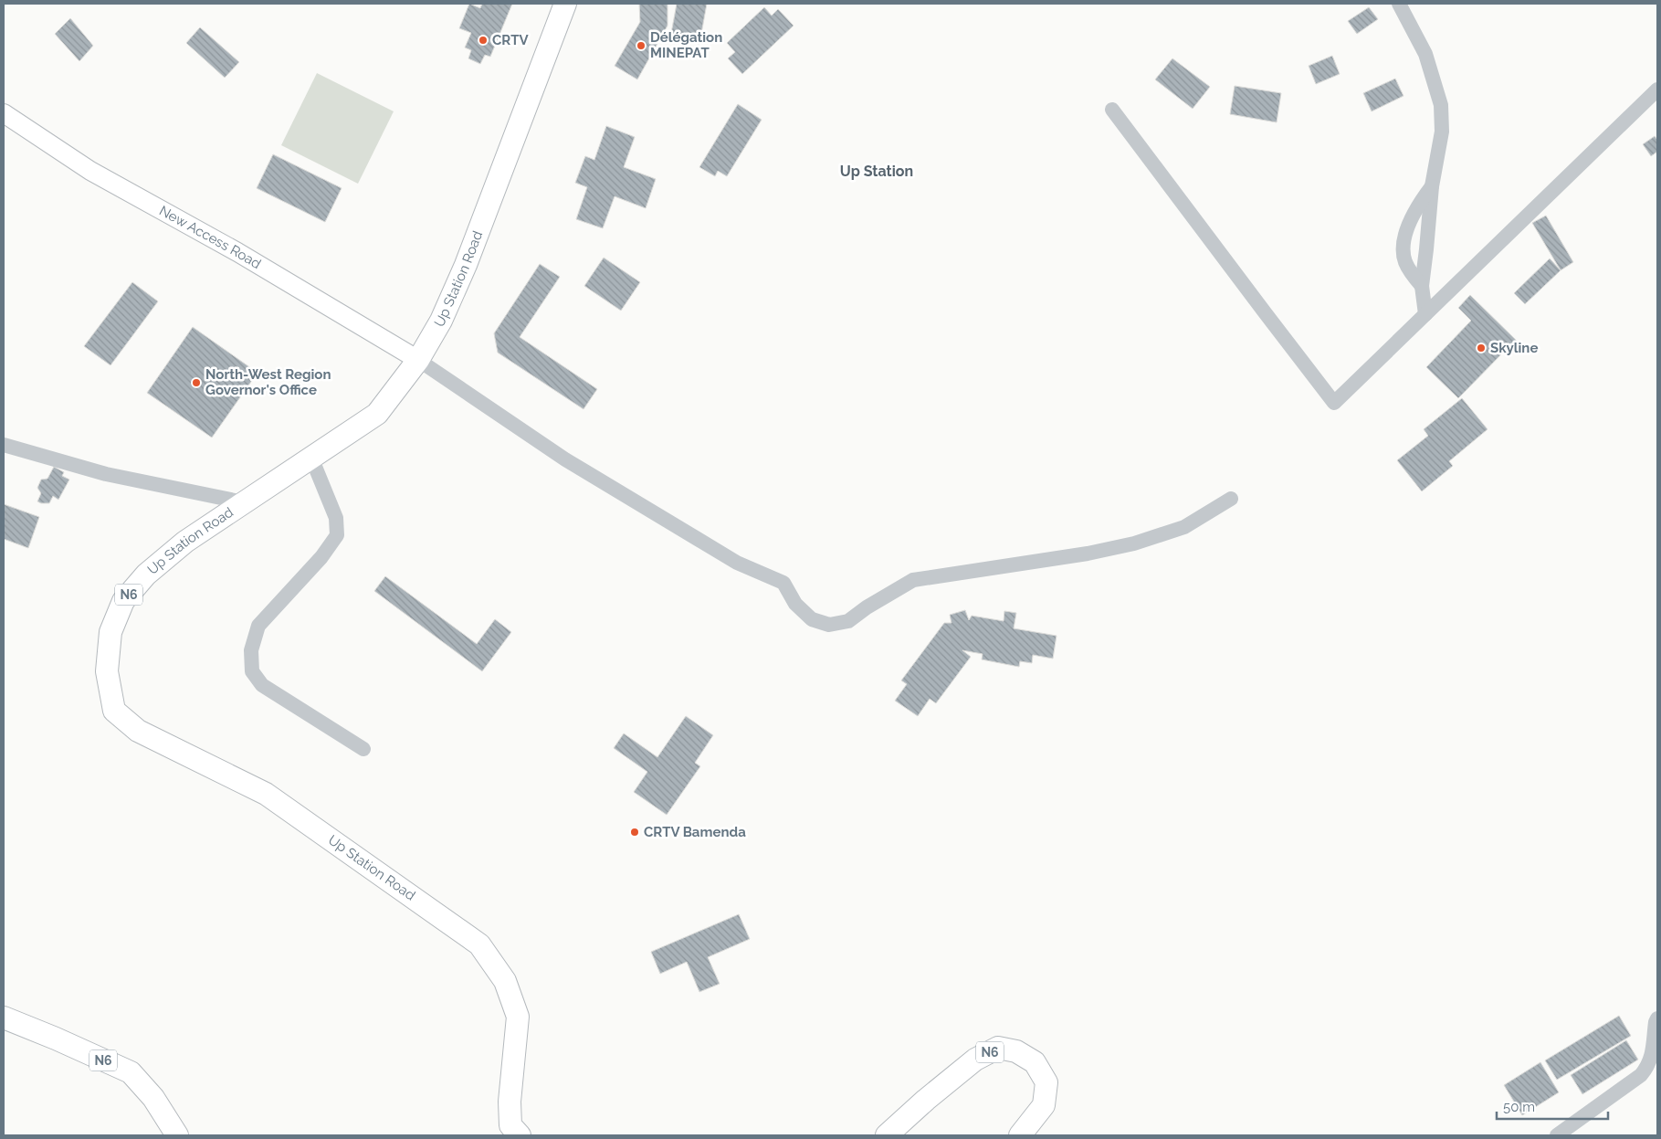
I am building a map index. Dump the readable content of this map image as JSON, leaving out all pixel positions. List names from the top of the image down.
{
  "streets": {
    "highway": ["Up Station Road", "N6"],
    "main road": ["New Access Road"]
  },
  "crossings": [
    ["New Access Road", "Up Station Road"]
  ],
  "districts": ["Up Station"],
  "places": [
    "CRTV",
    "Délégation MINEPAT",
    "Skyline",
    "North-West Region Governor's Office",
    "CRTV Bamenda"
  ],
  "scale_bar": "50 m"
}
